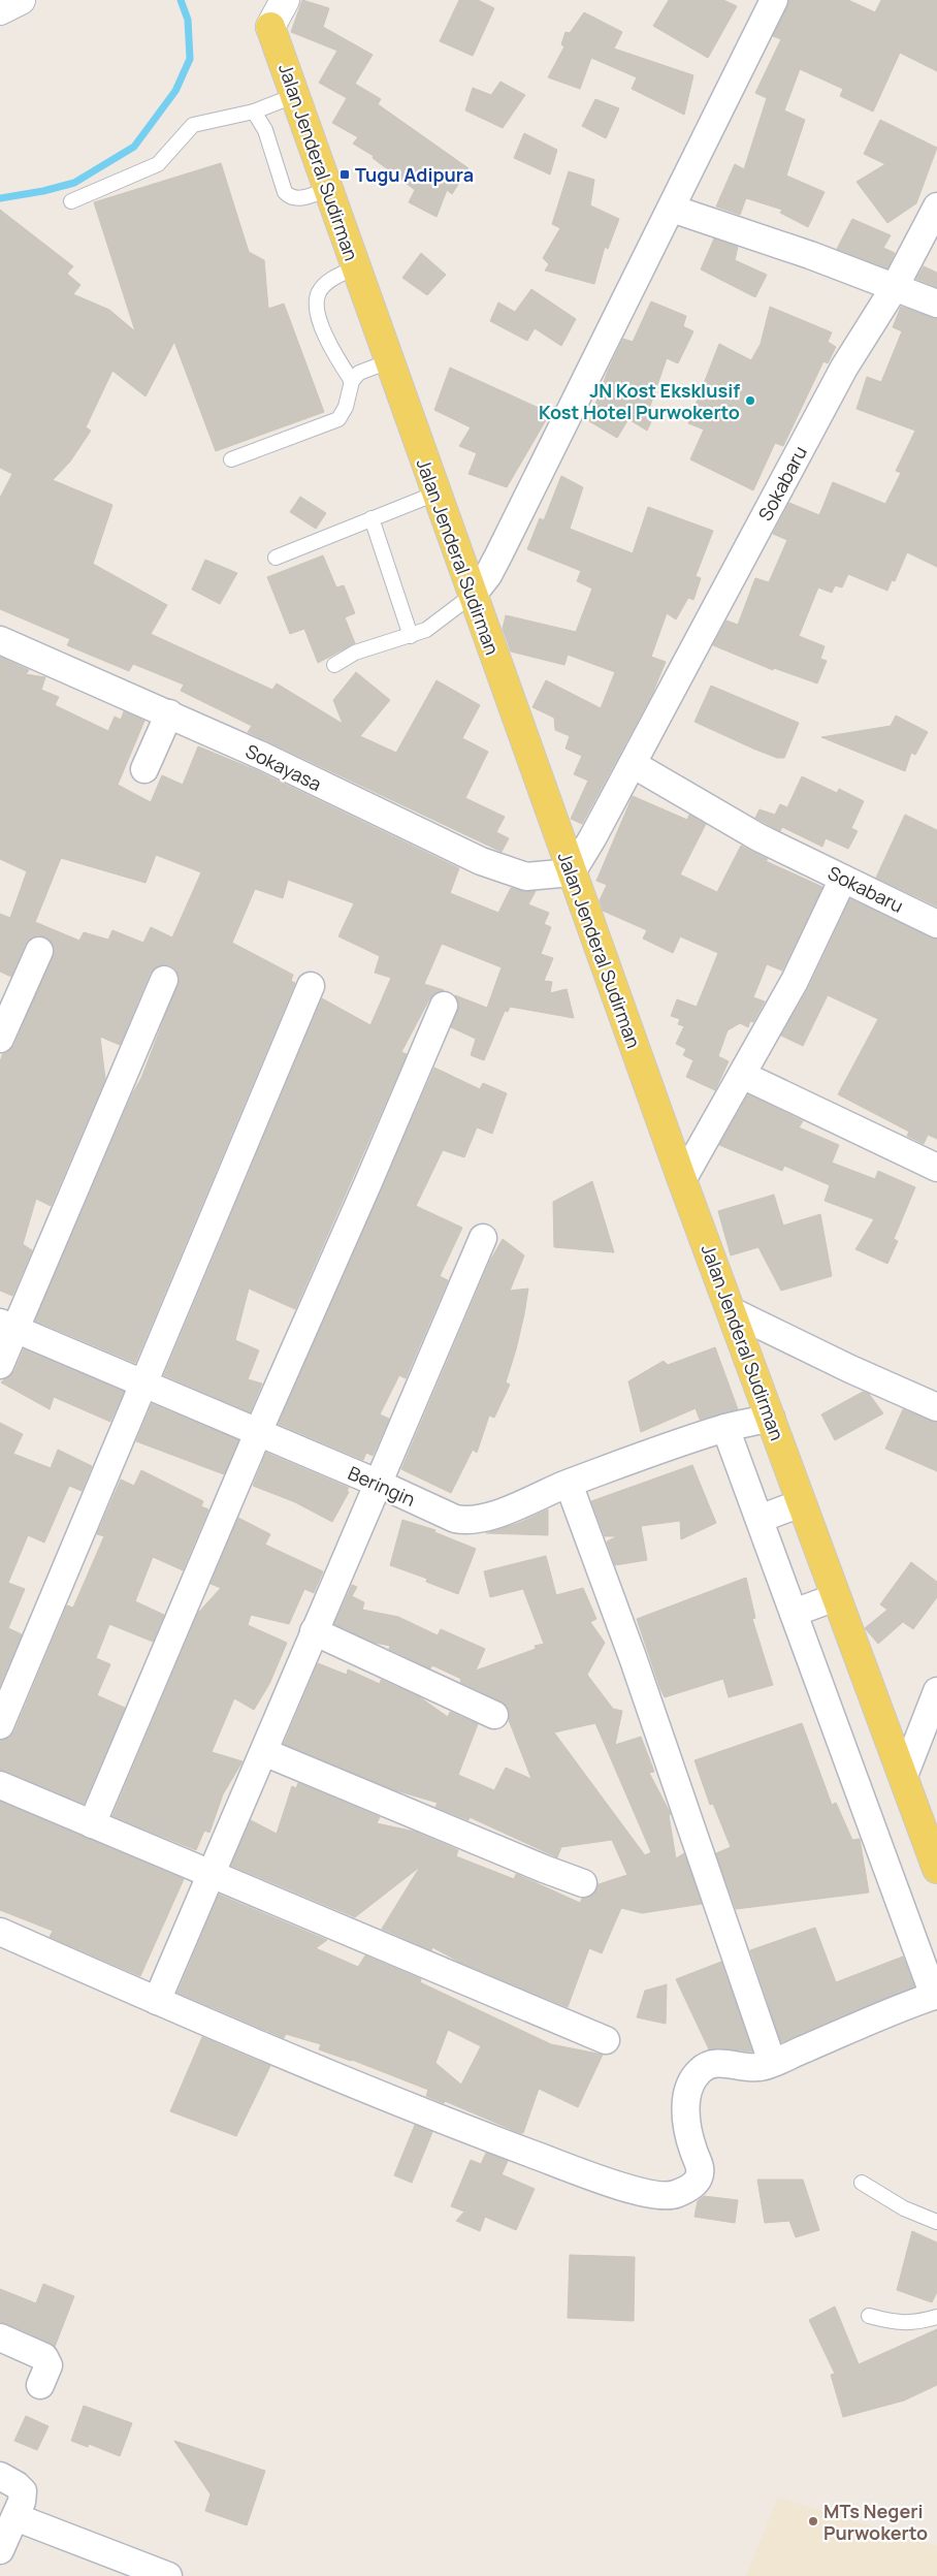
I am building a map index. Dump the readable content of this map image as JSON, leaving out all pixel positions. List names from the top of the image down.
{
  "streets": {
    "main road": ["Jalan Jenderal Sudirman"],
    "street": ["Sokabaru", "Sokayasa", "Beringin"]
  },
  "crossings": [
    ["Jalan Jenderal Sudirman", "Sokabaru"],
    ["Jalan Jenderal Sudirman", "Sokayasa"],
    ["Jalan Jenderal Sudirman", "Beringin"],
    ["Sokabaru", "Sokayasa"]
  ],
  "places": {
    "transit": ["Tugu Adipura"],
    "other": ["JN Kost Eksklusif Kost Hotel Purwokerto", "MTs Negeri Purwokerto"]
  }
}
